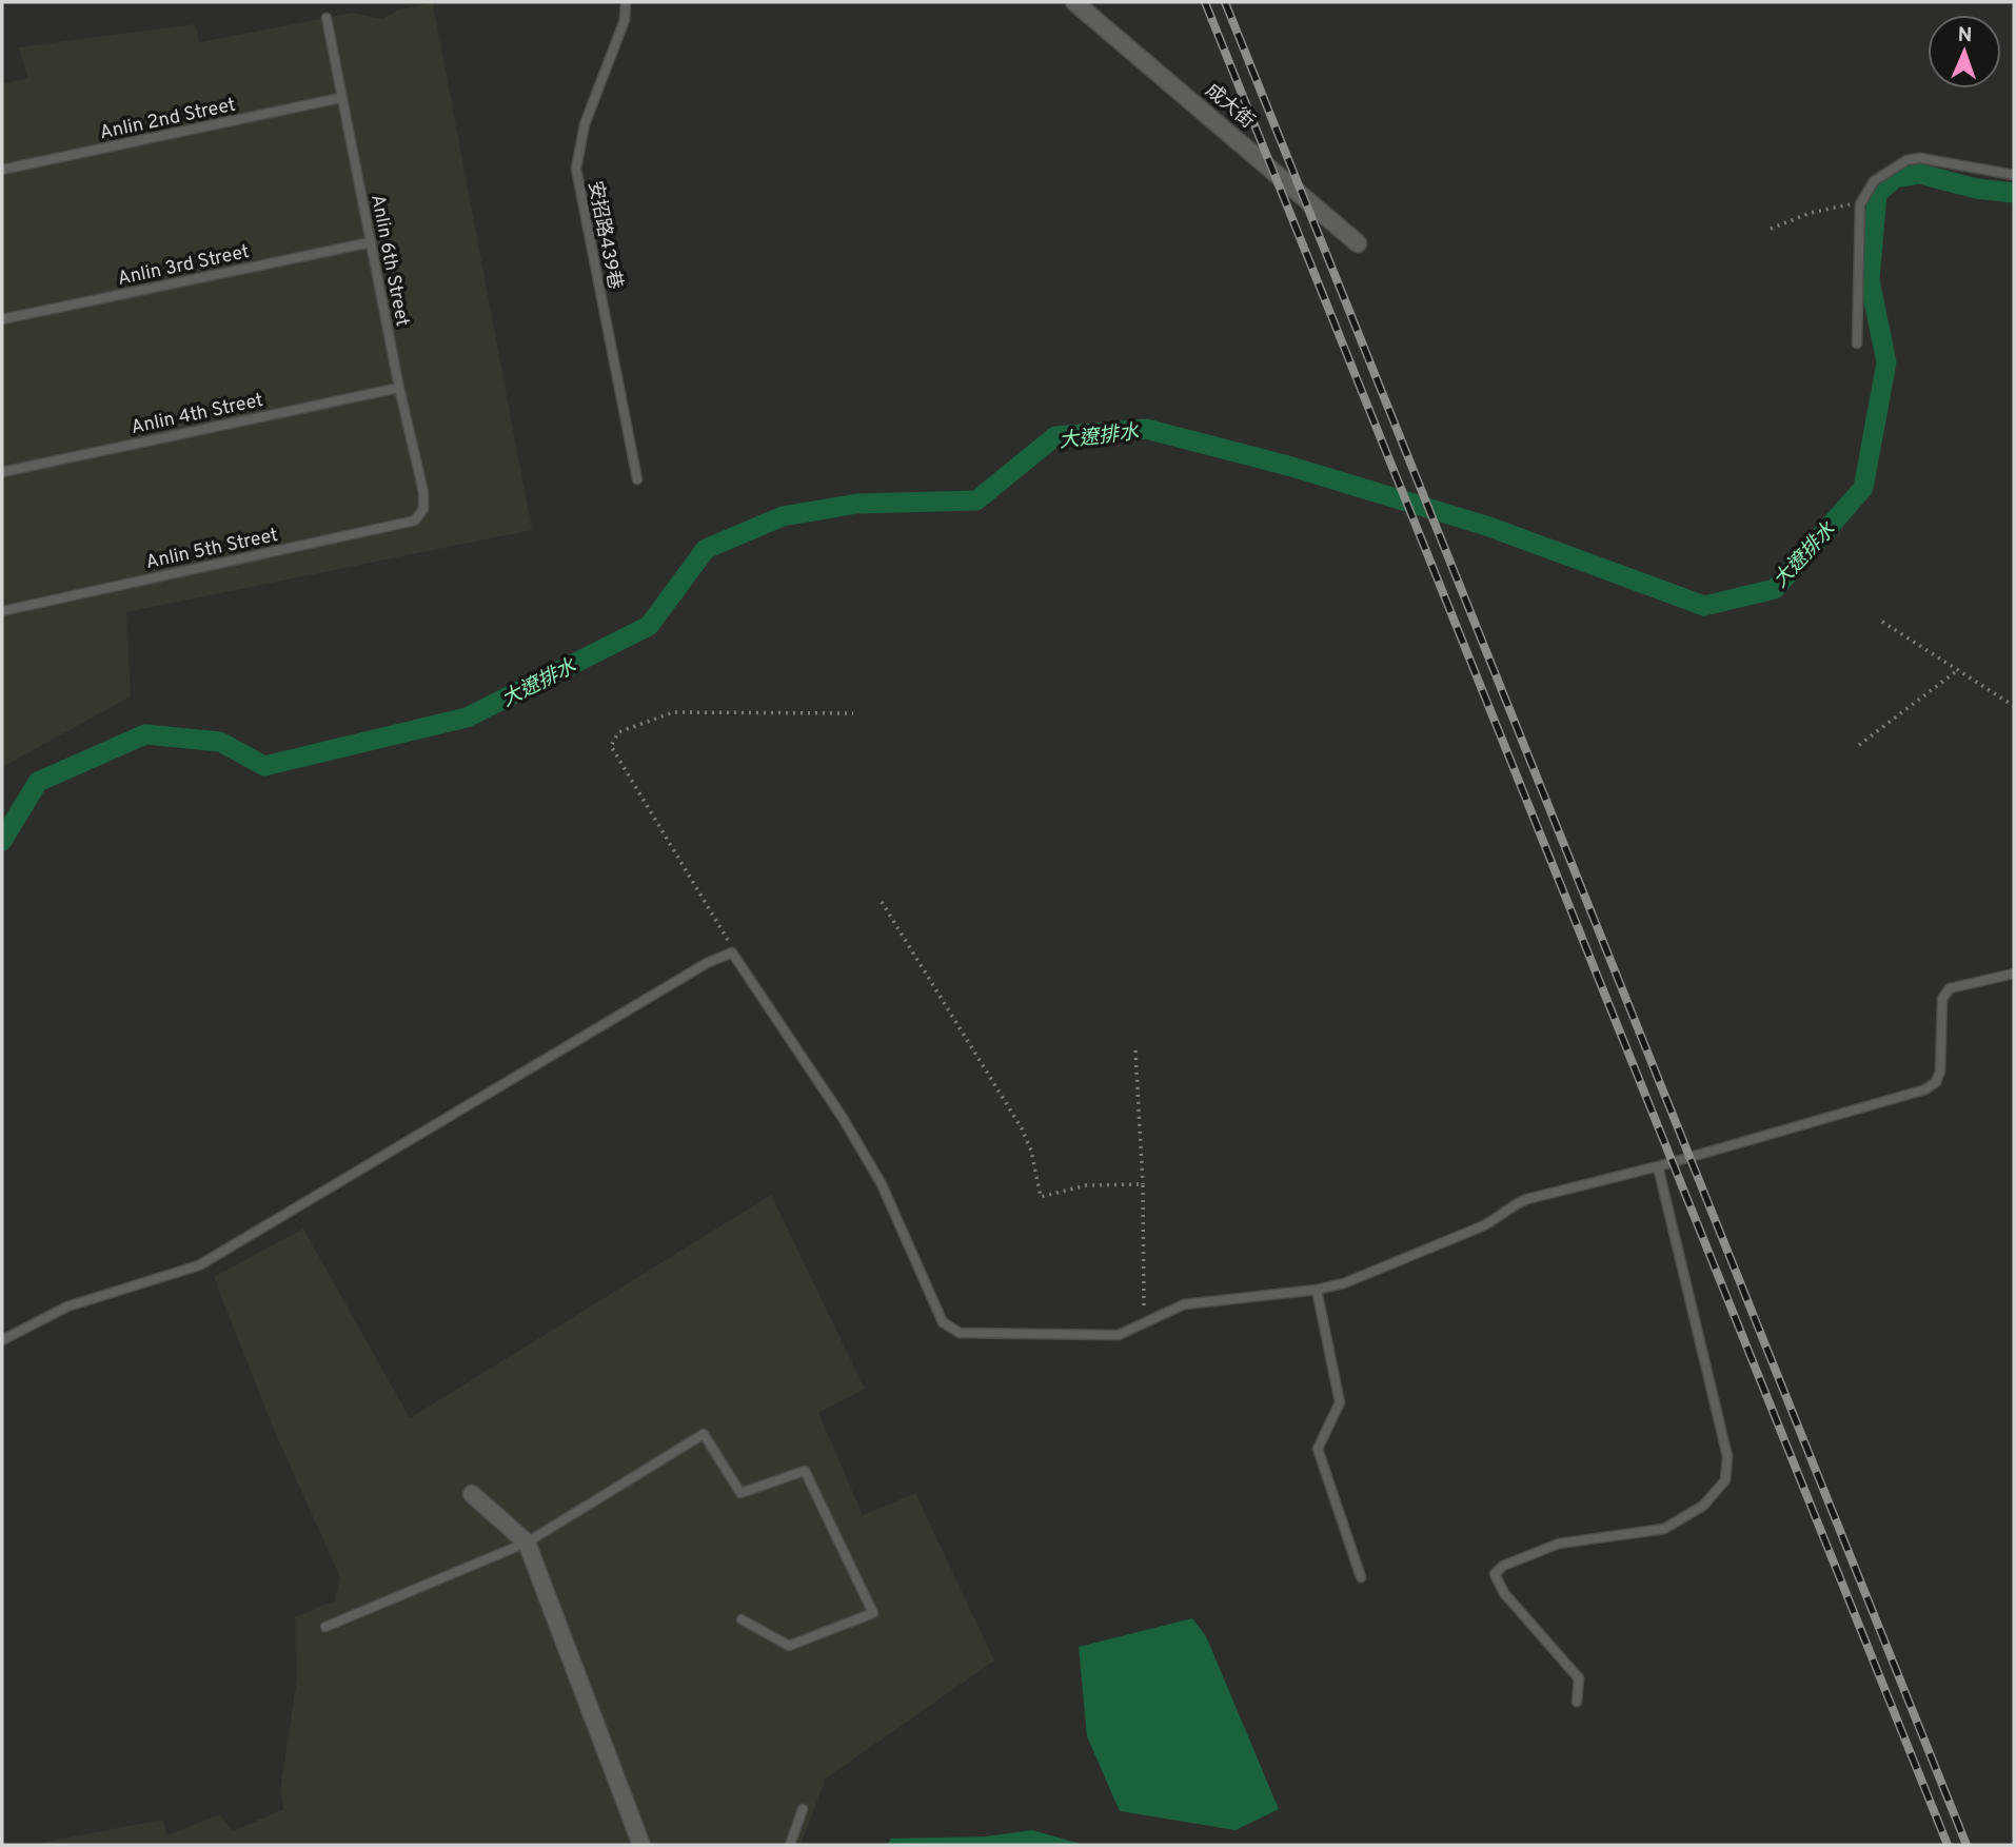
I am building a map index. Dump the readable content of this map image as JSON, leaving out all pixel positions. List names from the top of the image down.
{
  "streets": {
    "street": ["成大街"],
    "lane": [
      "Anlin 2nd Street",
      "安招路439巷",
      "Anlin 6th Street",
      "Anlin 3rd Street",
      "Anlin 4th Street",
      "Anlin 5th Street"
    ]
  },
  "crossings": [
    ["Anlin 2nd Street", "Anlin 6th Street"],
    ["Anlin 6th Street", "Anlin 3rd Street"],
    ["Anlin 6th Street", "Anlin 4th Street"],
    ["Anlin 6th Street", "Anlin 5th Street"]
  ],
  "water": ["大遼排水"],
  "north": "top"
}
